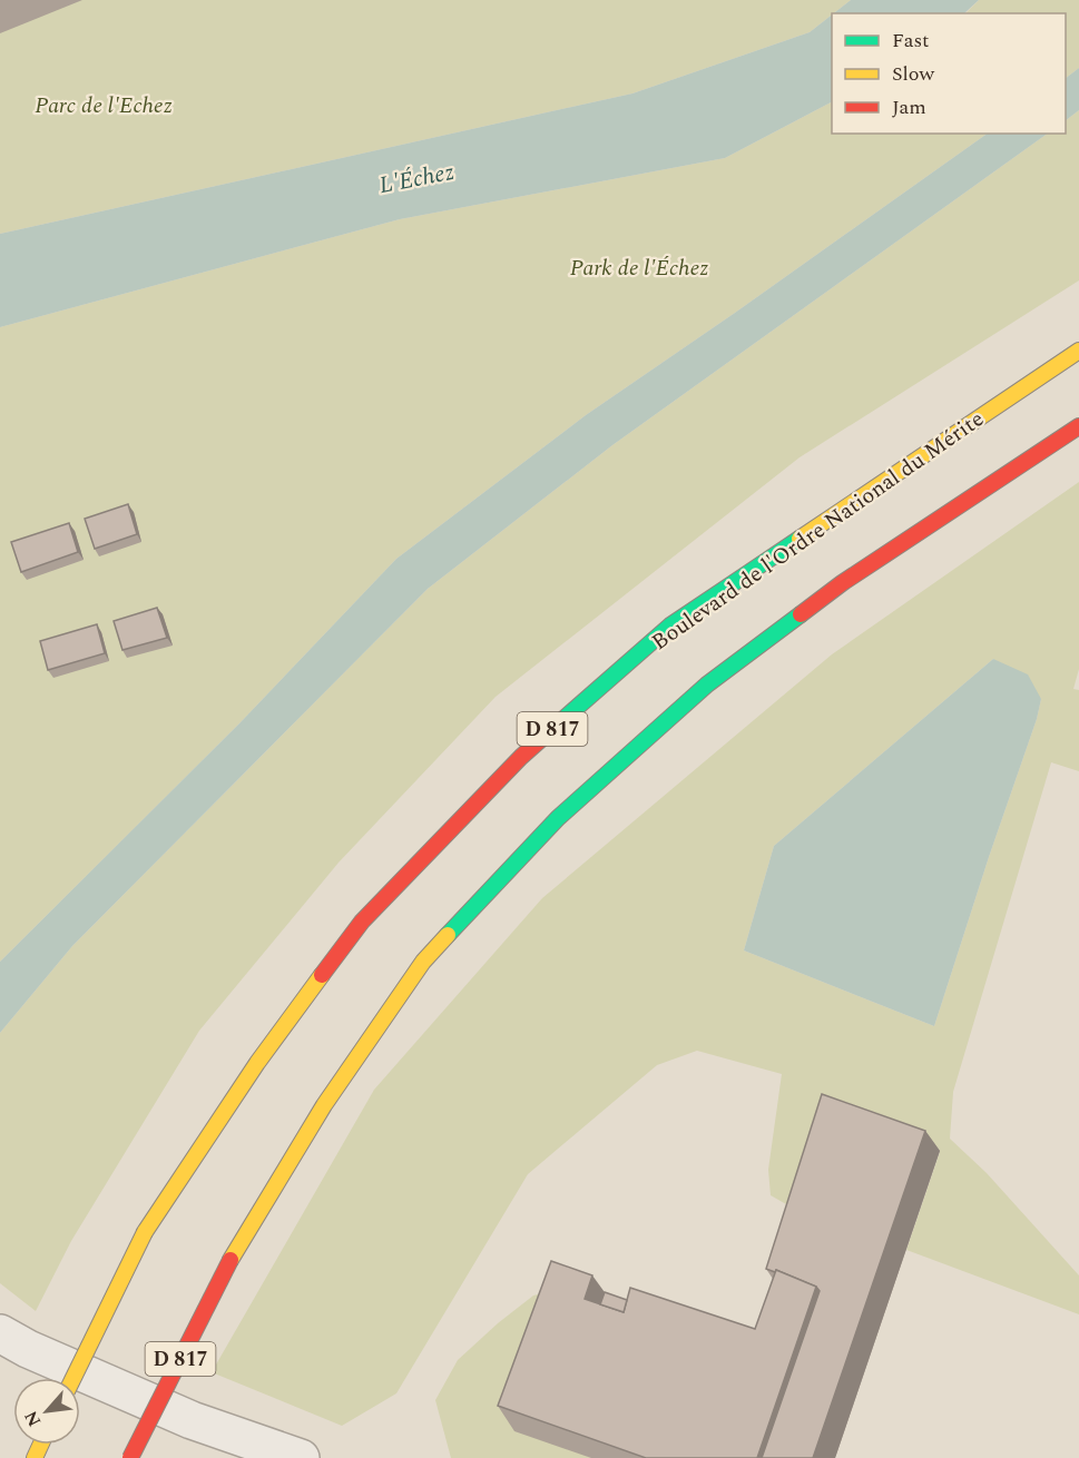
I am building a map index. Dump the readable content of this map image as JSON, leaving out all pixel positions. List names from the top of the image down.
{
  "streets": {
    "main road": ["Boulevard de l'Ordre National du Mérite", "D 817"]
  },
  "water": ["L'Échez"],
  "parks": ["Parc de l'Echez", "Park de l'Échez"],
  "legend": ["Fast", "Slow", "Jam"],
  "north": "bottom left"
}
